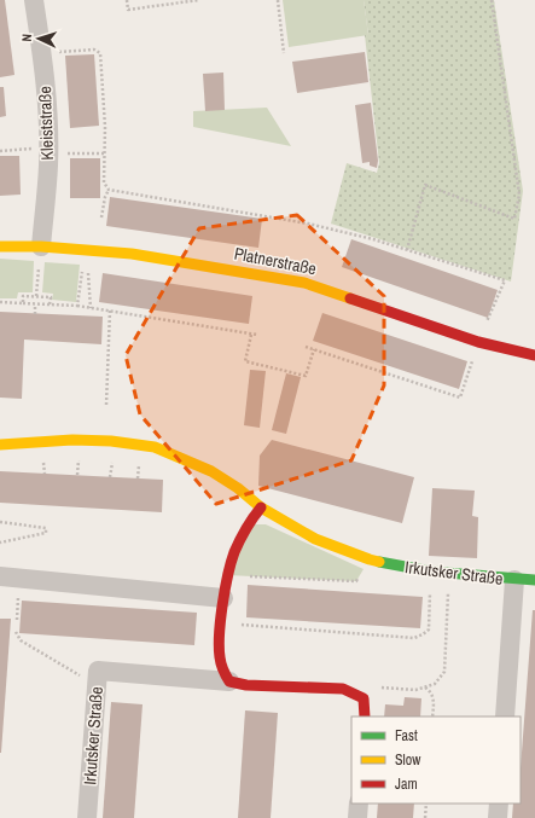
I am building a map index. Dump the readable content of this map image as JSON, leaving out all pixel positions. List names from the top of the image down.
{
  "streets": {
    "street": ["Kleiststraße", "Platnerstraße", "Irkutsker Straße"]
  },
  "crossings": [
    ["Kleiststraße", "Platnerstraße"]
  ],
  "legend": ["Fast", "Slow", "Jam"],
  "north": "left"
}
